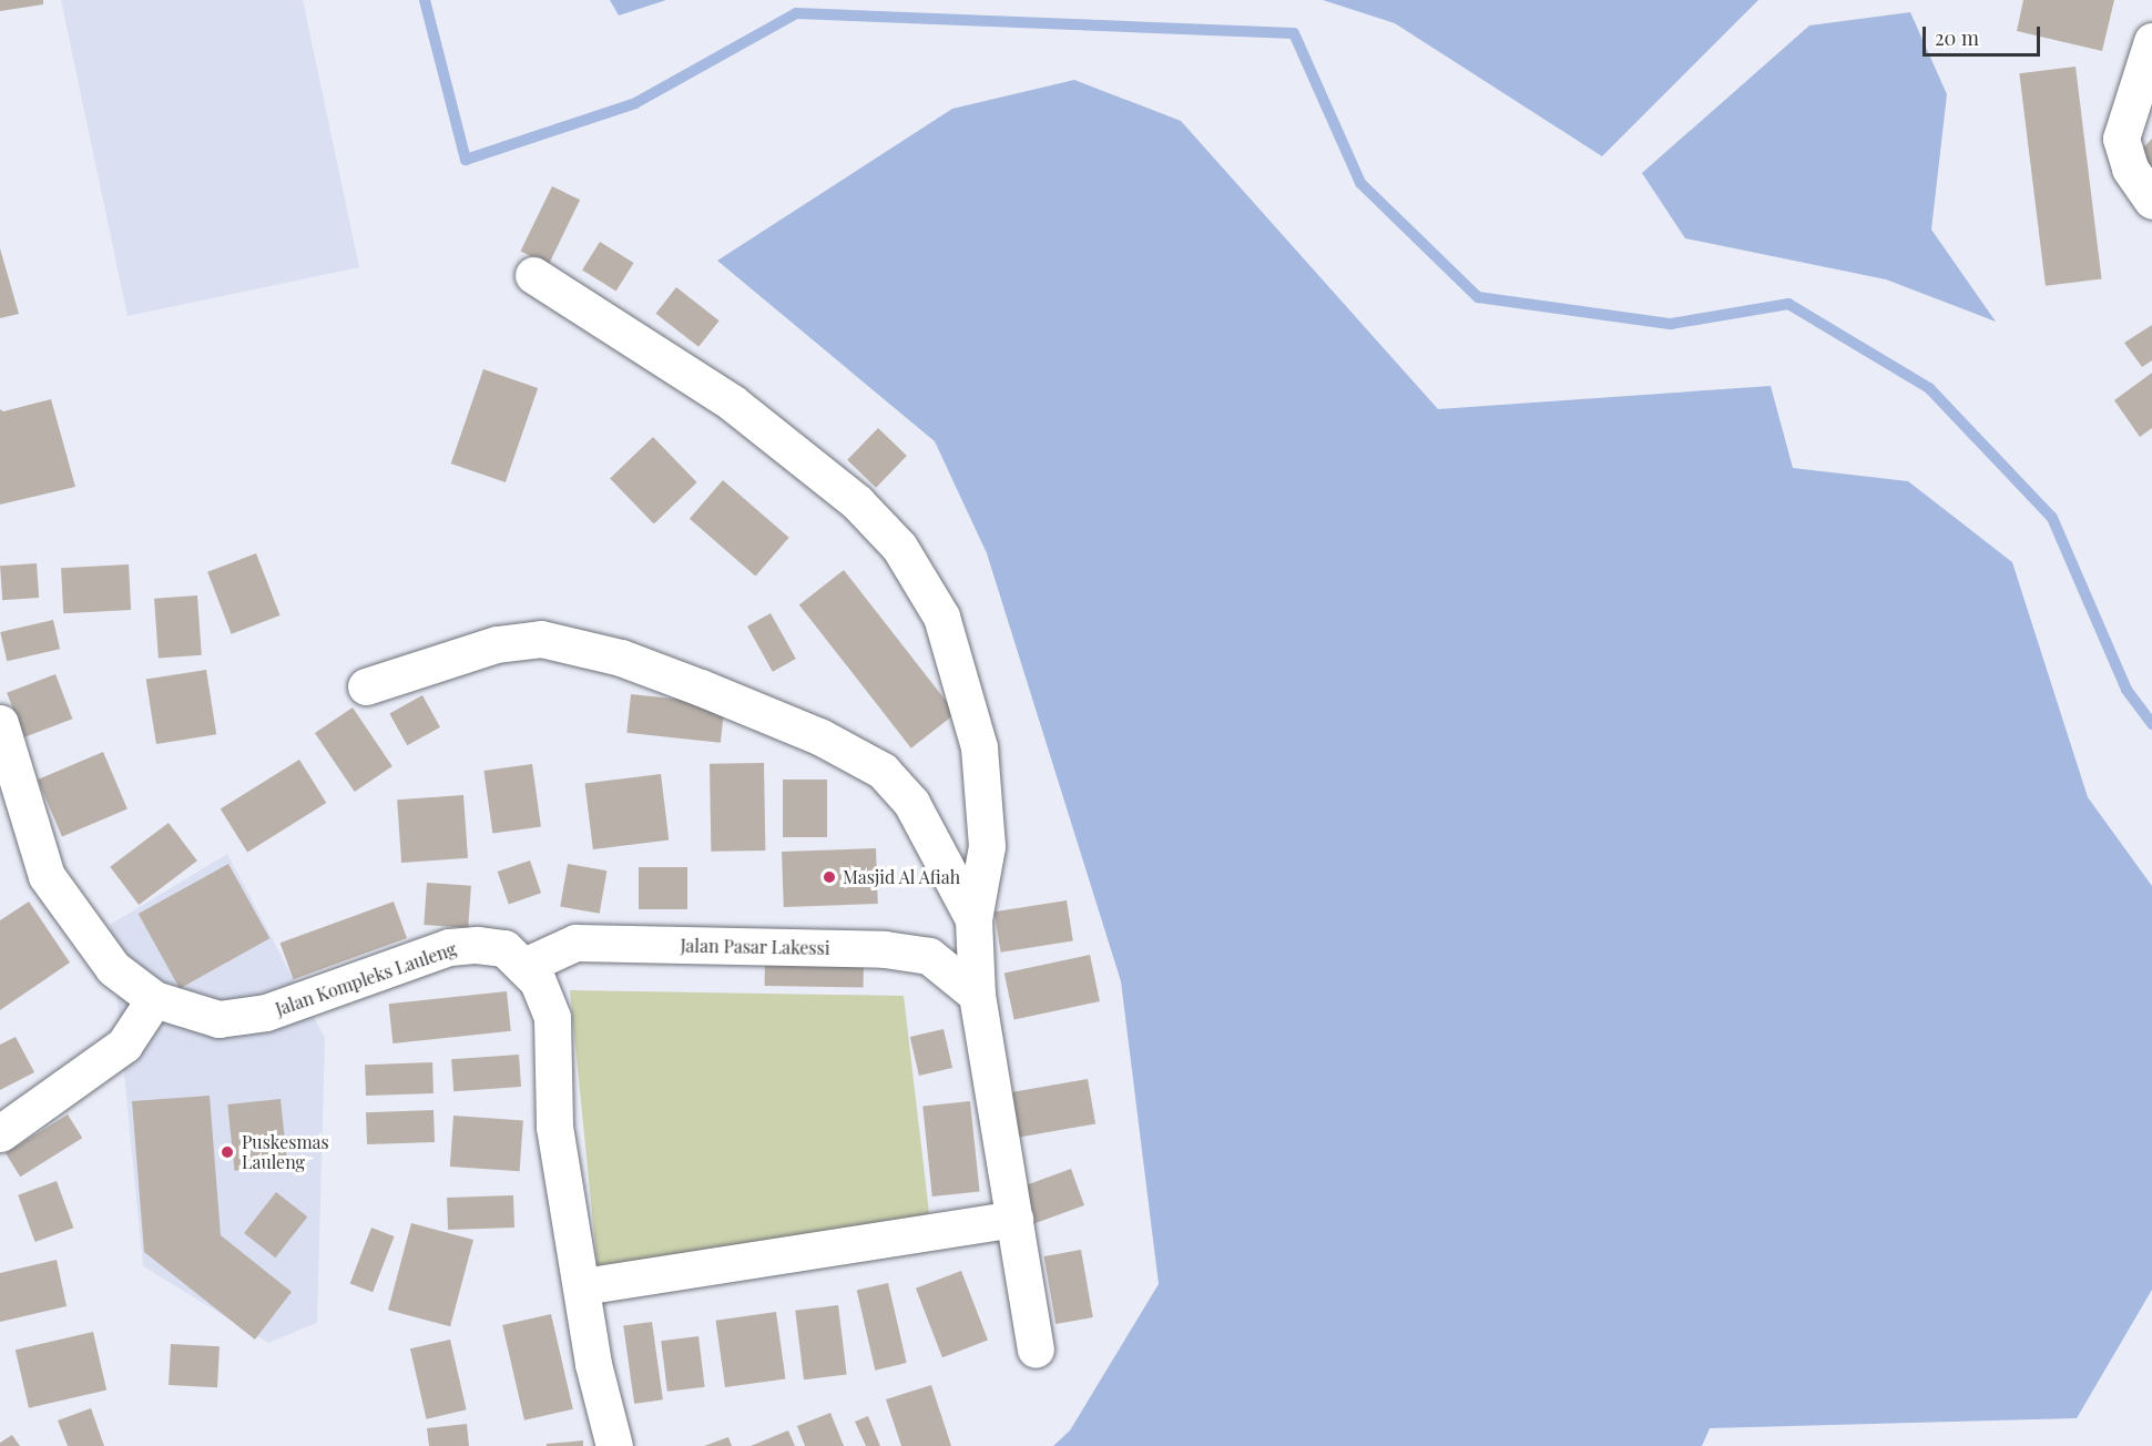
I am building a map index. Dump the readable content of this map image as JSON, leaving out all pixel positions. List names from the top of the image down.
{
  "streets": {
    "street": ["Jalan Pasar Lakessi", "Jalan Kompleks Lauleng"]
  },
  "crossings": [
    ["Jalan Pasar Lakessi", "Jalan Kompleks Lauleng"]
  ],
  "places": ["Masjid Al Afiah", "Puskesmas Lauleng"],
  "scale_bar": "20 m"
}
